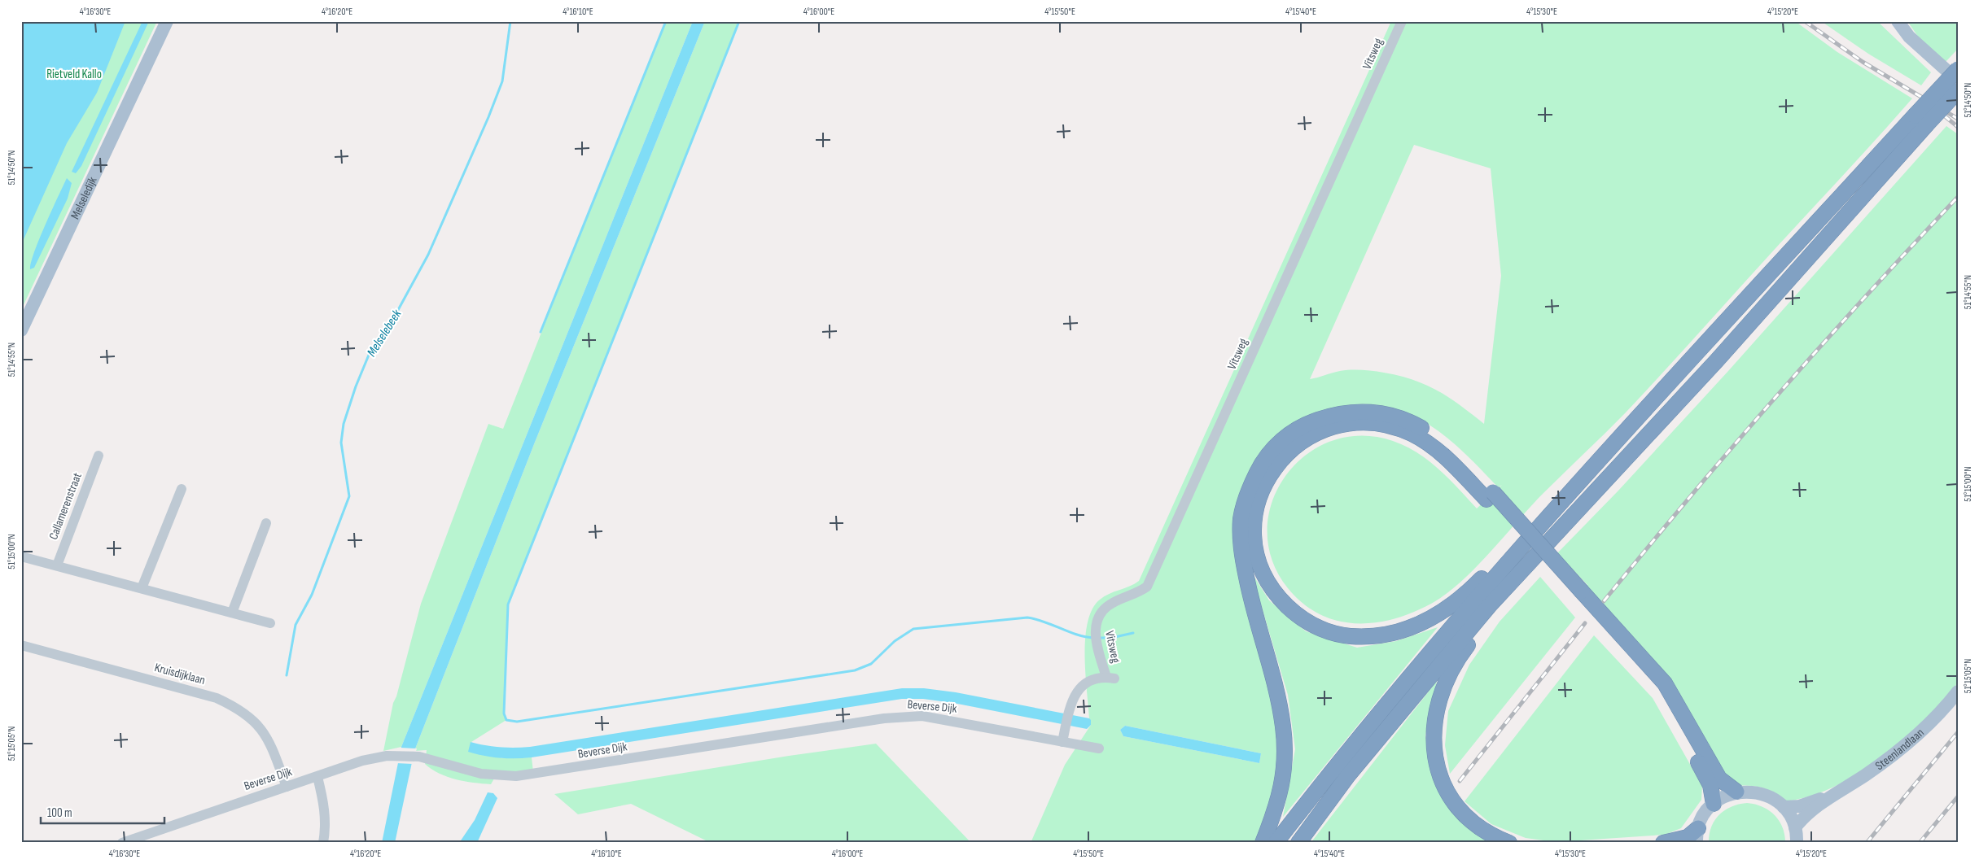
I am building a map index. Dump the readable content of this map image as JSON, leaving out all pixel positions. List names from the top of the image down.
{
  "streets": {
    "main road": ["Melseledijk", "Steenlandlaan"],
    "street": [
      "Vitsweg",
      "Callamerenstraat",
      "Kruisdijklaan",
      "Beverse Dijk"
    ]
  },
  "crossings": [
    ["Vitsweg", "Beverse Dijk"],
    ["Kruisdijklaan", "Beverse Dijk"]
  ],
  "water": ["Melselebeek"],
  "parks": ["Rietveld Kallo"],
  "scale_bar": "100 m",
  "coordinates": [
    "4°16'30\"E",
    "4°16'20\"E",
    "4°16'10\"E",
    "4°16'00\"E",
    "4°15'50\"E",
    "4°15'40\"E",
    "4°15'30\"E",
    "4°15'20\"E",
    "51°14'50\"N",
    "51°14'55\"N",
    "51°15'00\"N",
    "51°15'05\"N"
  ]
}
